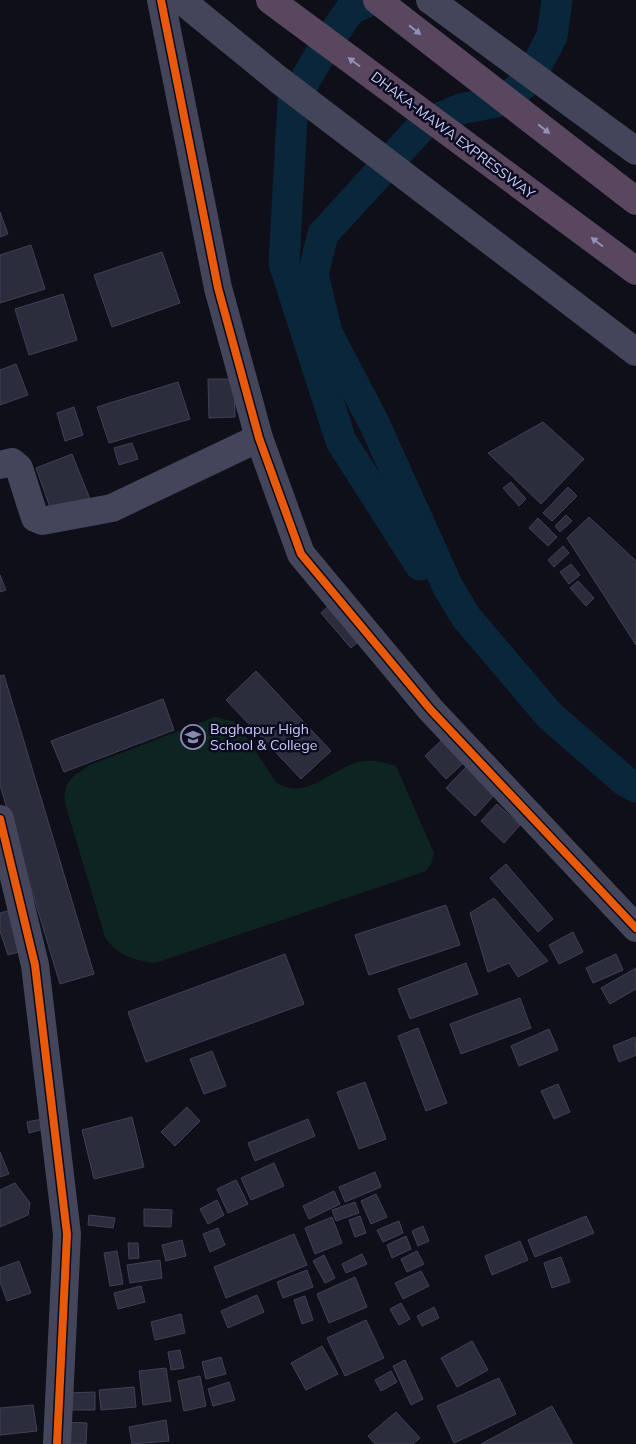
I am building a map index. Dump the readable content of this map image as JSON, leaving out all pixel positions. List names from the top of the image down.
{
  "streets": {
    "highway": ["DHAKA-MAWA EXPRESSWAY"]
  },
  "places": {
    "school or university": ["Baghapur High School & College"]
  }
}
